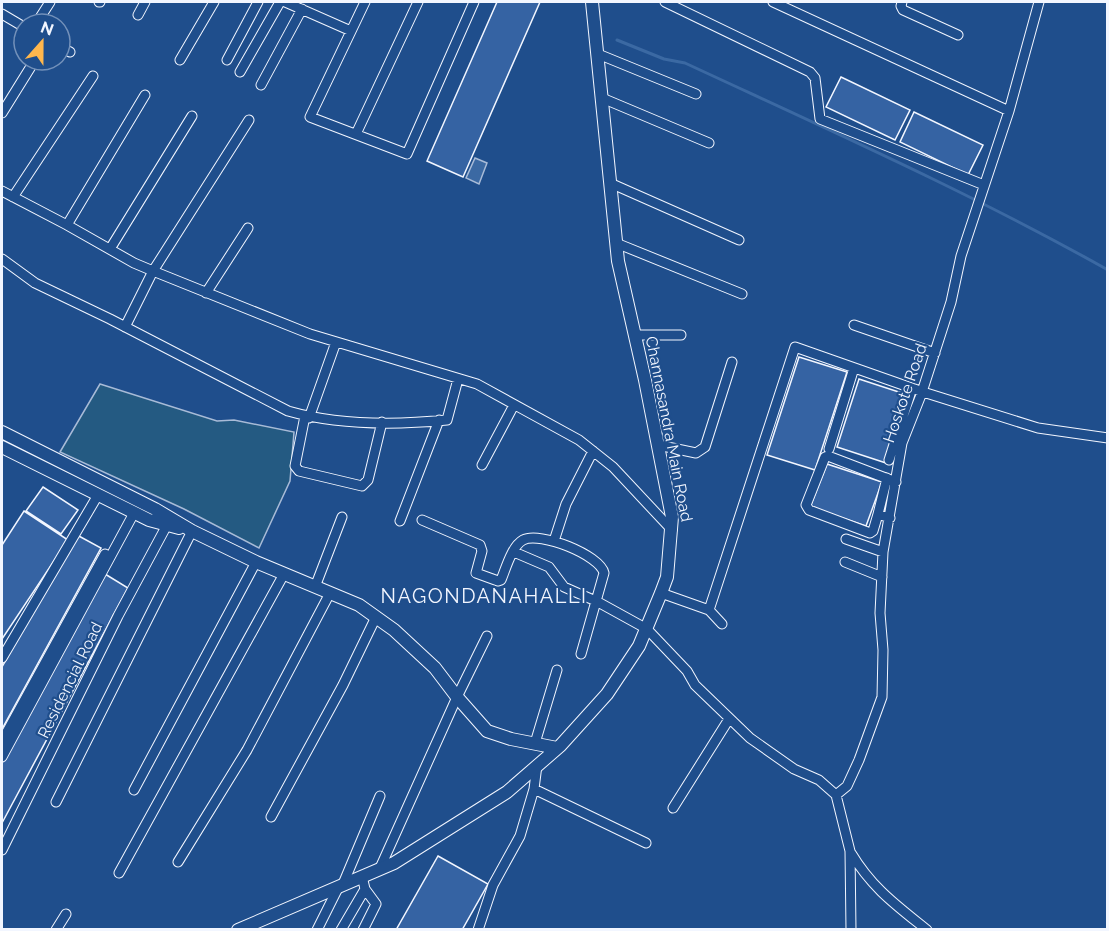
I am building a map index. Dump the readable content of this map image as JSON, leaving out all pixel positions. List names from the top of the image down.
{
  "streets": {
    "street": ["Hoskote Road", "Channasandra Main Road", "Residencial Road"]
  },
  "districts": ["NAGONDANAHALLI"],
  "north": "top"
}
